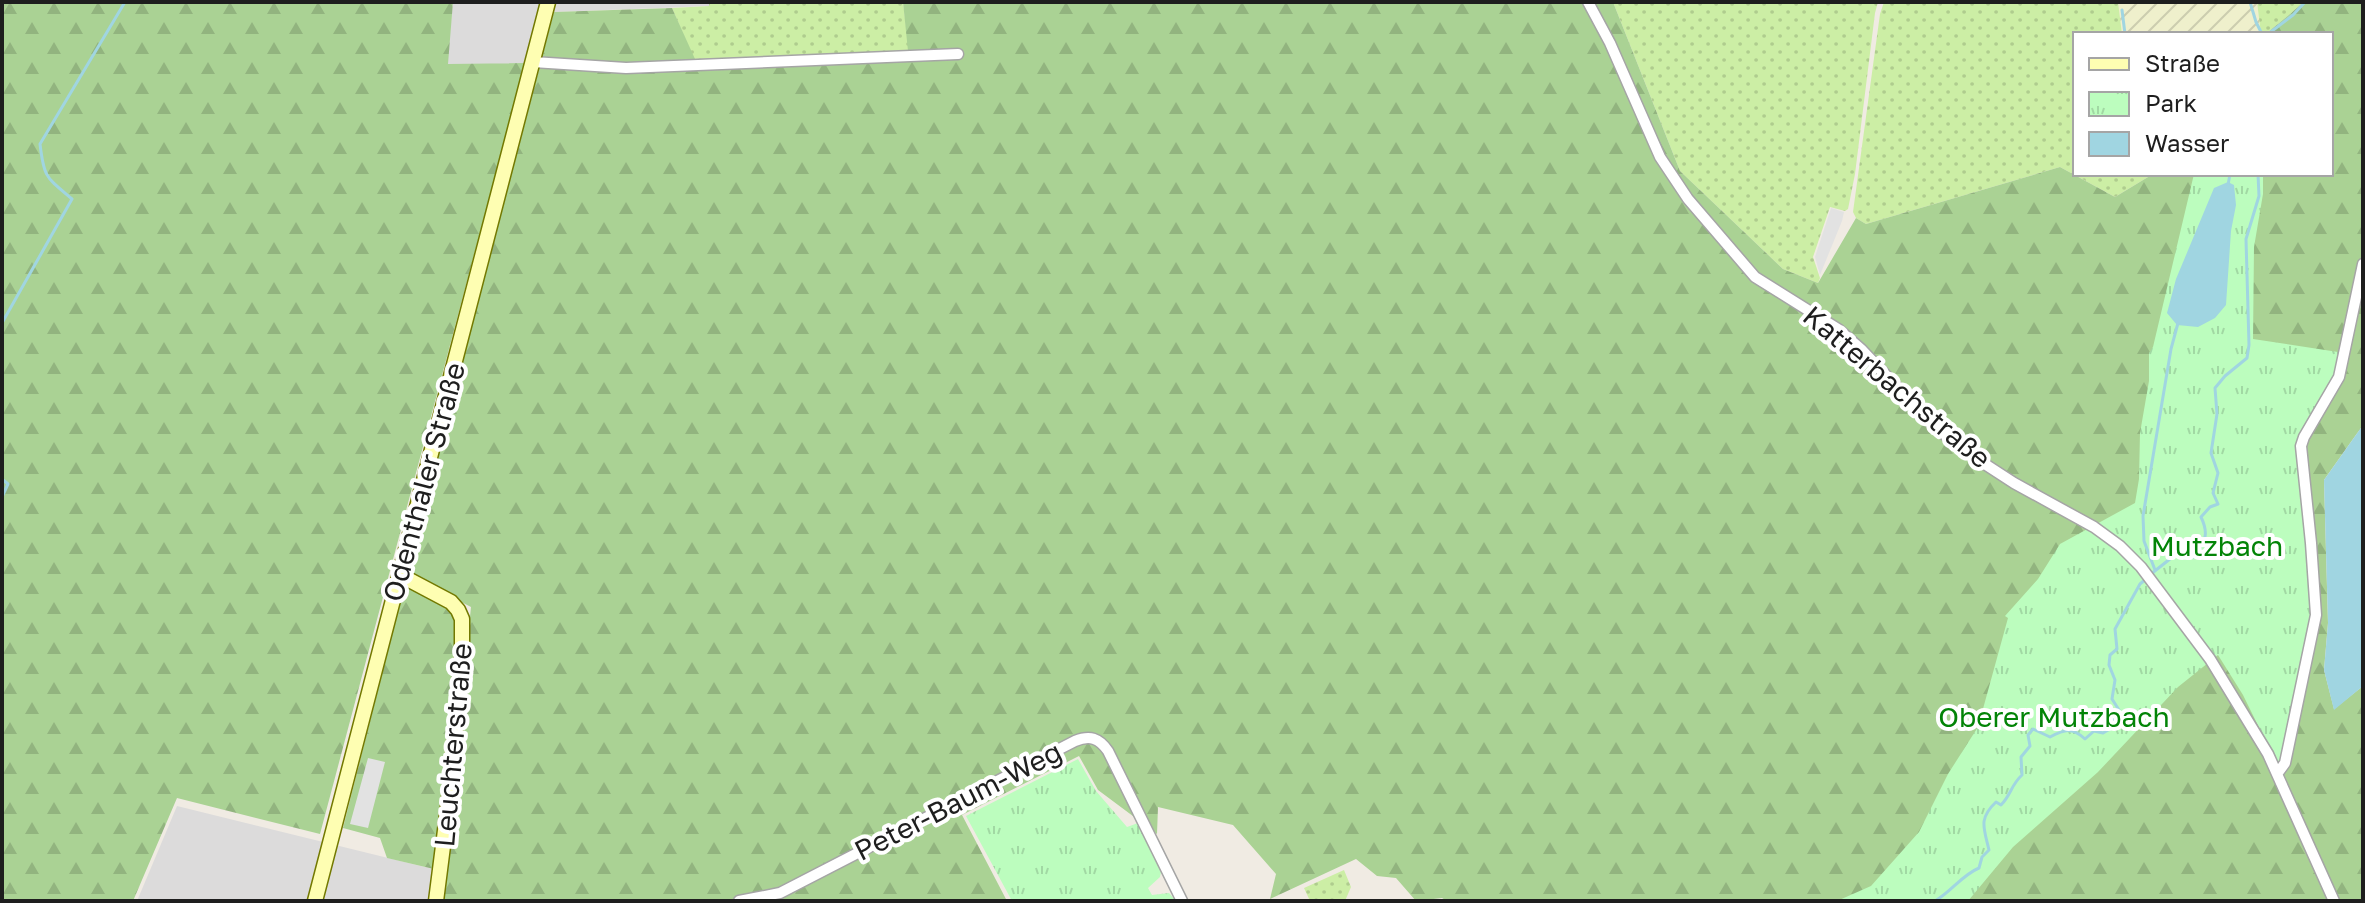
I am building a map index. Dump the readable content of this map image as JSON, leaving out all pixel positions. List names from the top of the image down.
{
  "streets": {
    "main road": ["Odenthaler Straße", "Leuchterstraße"],
    "street": ["Katterbachstraße", "Peter-Baum-Weg"]
  },
  "crossings": [
    ["Odenthaler Straße", "Leuchterstraße"]
  ],
  "parks": ["Mutzbach", "Oberer Mutzbach"],
  "legend": ["Straße", "Park", "Wasser"]
}
